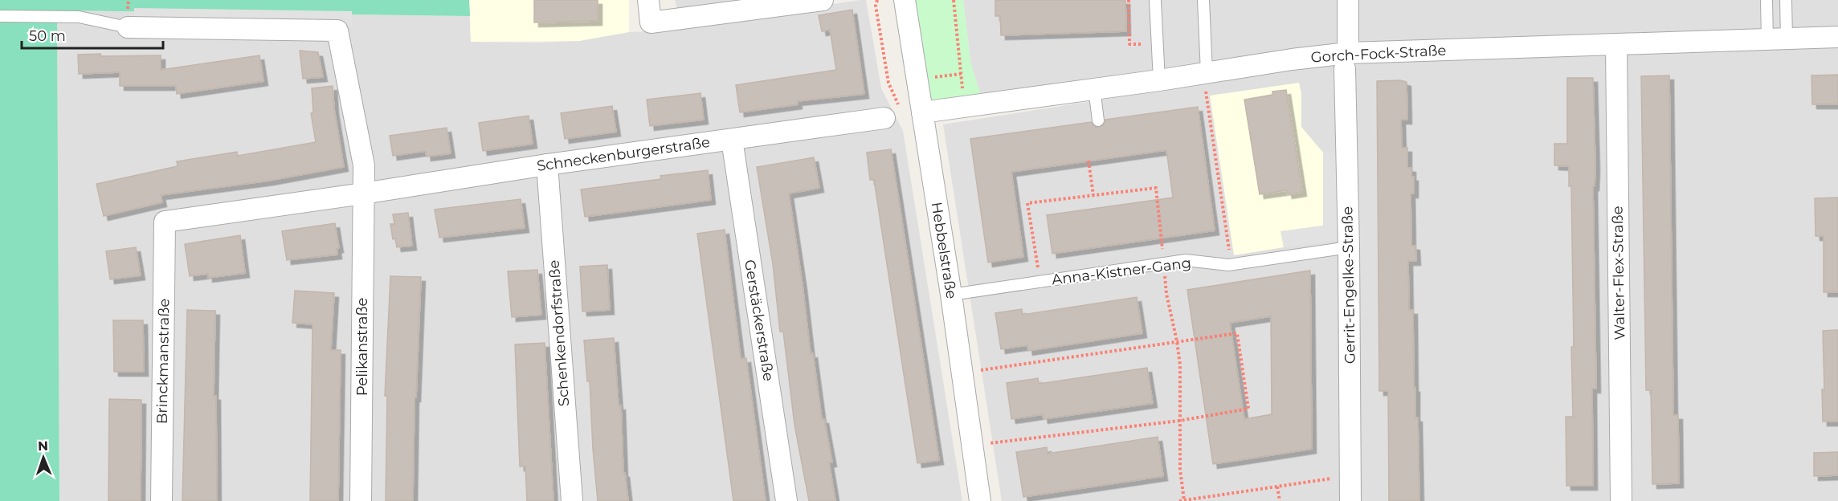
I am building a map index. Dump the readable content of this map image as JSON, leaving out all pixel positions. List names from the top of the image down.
{
  "streets": {
    "street": [
      "Gorch-Fock-Straße",
      "Schneckenburgerstraße",
      "Hebbelstraße",
      "Walter-Flex-Straße",
      "Gerrit-Engelke-Straße",
      "Gerstäckerstraße",
      "Schenkendorfstraße",
      "Pelikanstraße",
      "Brinckmanstraße"
    ],
    "lane": ["Anna-Kistner-Gang"]
  },
  "crossings": [
    ["Gorch-Fock-Straße", "Hebbelstraße"],
    ["Gorch-Fock-Straße", "Walter-Flex-Straße"],
    ["Gorch-Fock-Straße", "Gerrit-Engelke-Straße"],
    ["Schneckenburgerstraße", "Gerstäckerstraße"],
    ["Schneckenburgerstraße", "Schenkendorfstraße"],
    ["Schneckenburgerstraße", "Pelikanstraße"],
    ["Schneckenburgerstraße", "Brinckmanstraße"],
    ["Hebbelstraße", "Anna-Kistner-Gang"],
    ["Anna-Kistner-Gang", "Gerrit-Engelke-Straße"]
  ],
  "scale_bar": "50 m",
  "north": "top"
}
